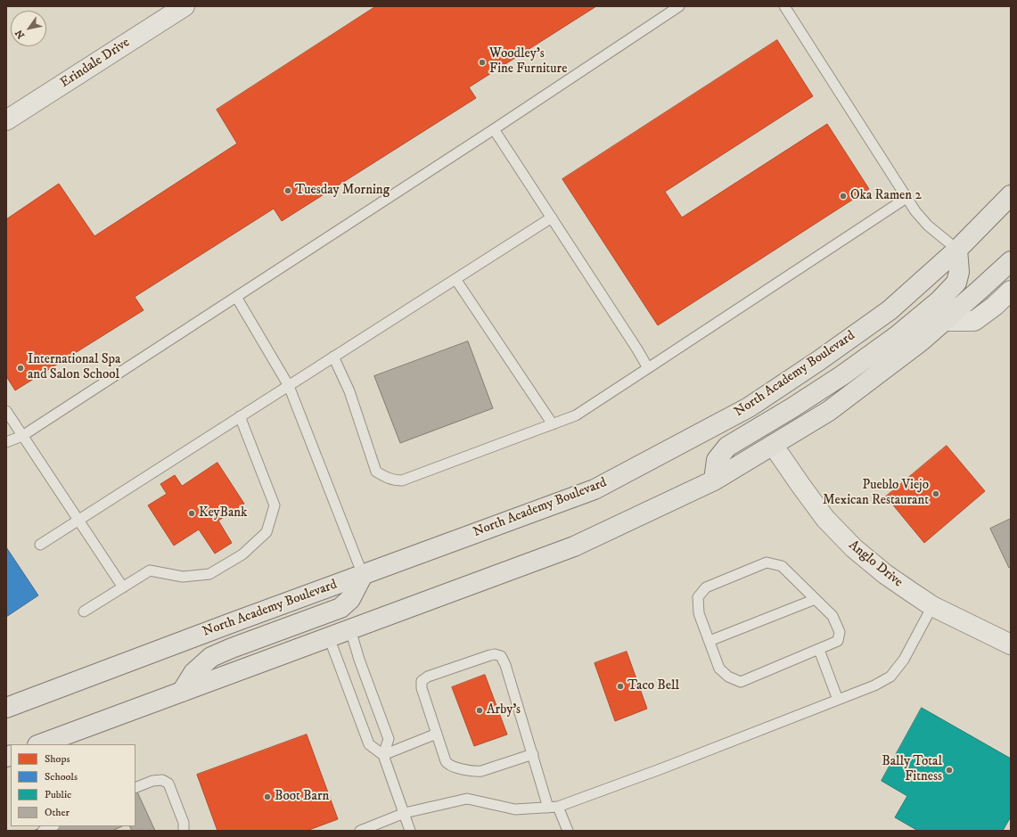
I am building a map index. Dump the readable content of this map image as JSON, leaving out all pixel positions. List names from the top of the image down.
{
  "streets": {
    "main road": ["North Academy Boulevard"],
    "street": ["Erindale Drive", "Anglo Drive"]
  },
  "places": [
    "Woodley's Fine Furniture",
    "Tuesday Morning",
    "Oka Ramen 2",
    "International Spa and Salon School",
    "Pueblo Viejo Mexican Restaurant",
    "KeyBank",
    "Taco Bell",
    "Arby's",
    "Bally Total Fitness",
    "Boot Barn"
  ],
  "legend": [
    "Shops",
    "Schools",
    "Public",
    "Other"
  ],
  "north": "bottom left"
}
